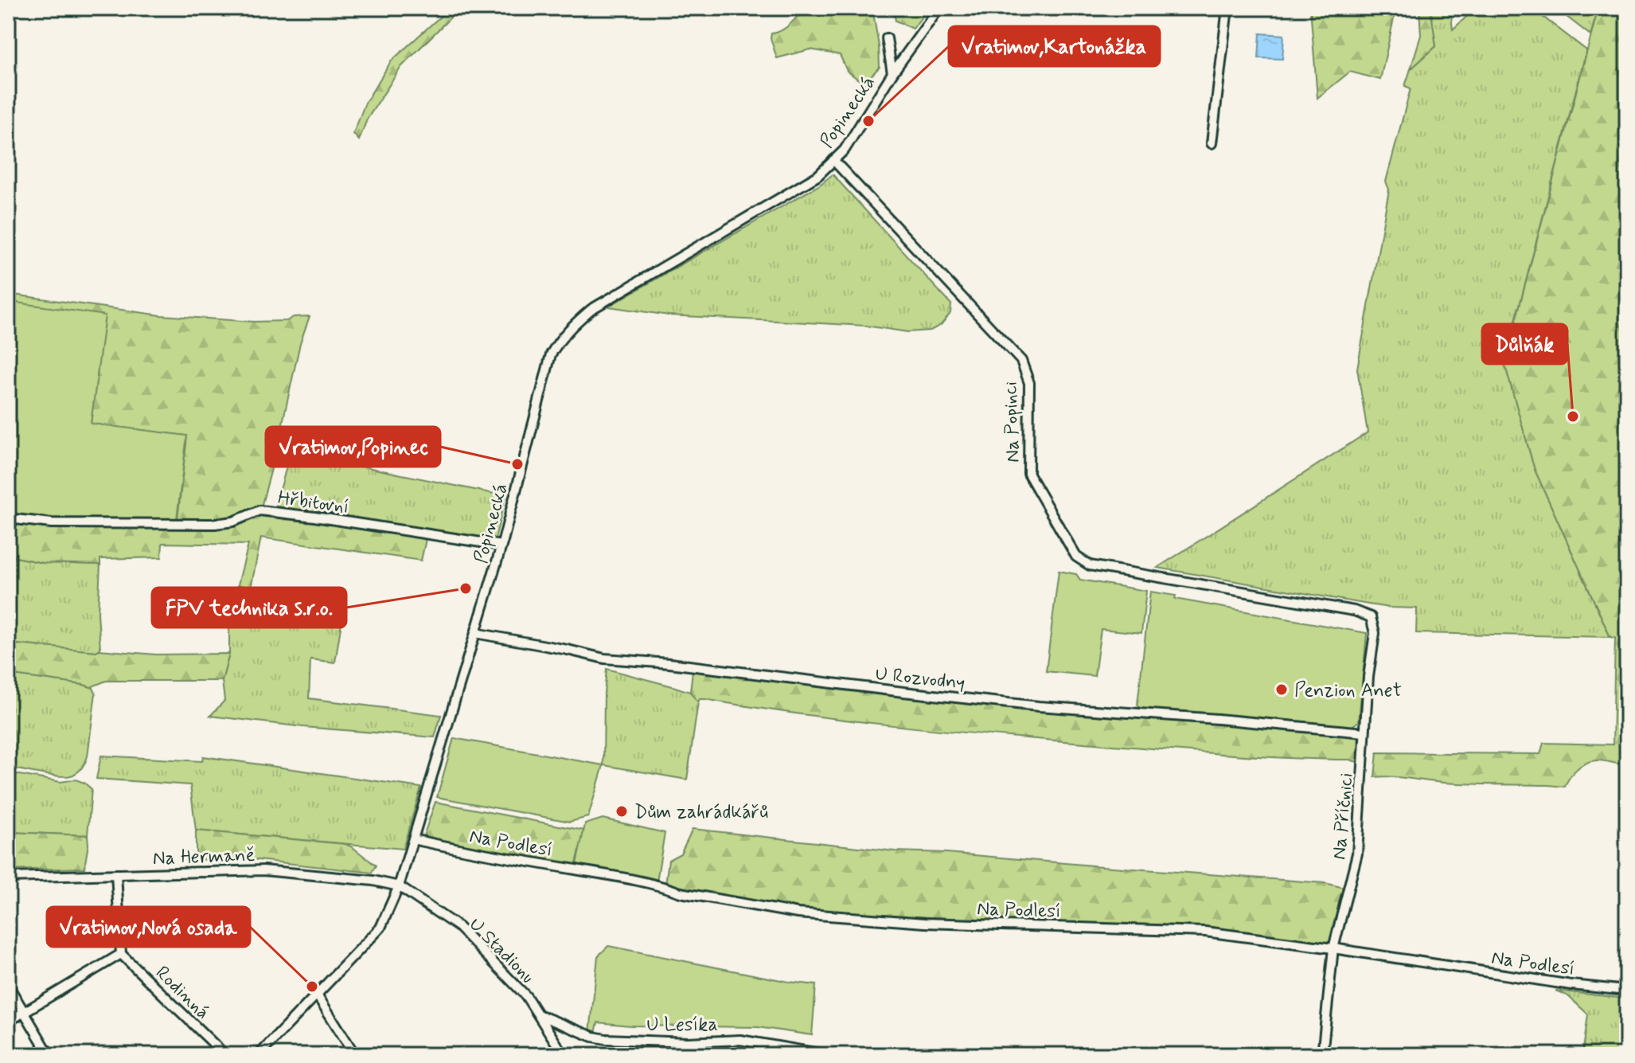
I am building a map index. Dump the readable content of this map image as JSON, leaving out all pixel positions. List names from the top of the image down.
{
  "streets": {
    "street": [
      "Popinecká",
      "Na Popinci",
      "Hřbitovní",
      "U Rozvodny",
      "Na Příčnici",
      "Na Podlesí",
      "Na Hermaně",
      "U Stadionu",
      "Rodinná",
      "U Lesíka"
    ]
  },
  "crossings": [
    ["Popinecká", "Na Popinci"],
    ["Popinecká", "Hřbitovní"],
    ["Popinecká", "U Rozvodny"],
    ["Popinecká", "Na Podlesí"],
    ["Popinecká", "Na Hermaně"],
    ["Popinecká", "U Stadionu"],
    ["Na Popinci", "Na Příčnici"],
    ["U Rozvodny", "Na Příčnici"],
    ["Na Příčnici", "Na Podlesí"],
    ["Na Hermaně", "U Stadionu"],
    ["U Stadionu", "U Lesíka"]
  ],
  "places": [
    "Vratimov,Kartonážka",
    "Důlňák",
    "Vratimov,Popinec",
    "FPV technika s.r.o.",
    "Penzion Anet",
    "Dům zahrádkářů",
    "Vratimov,Nová osada"
  ]
}
